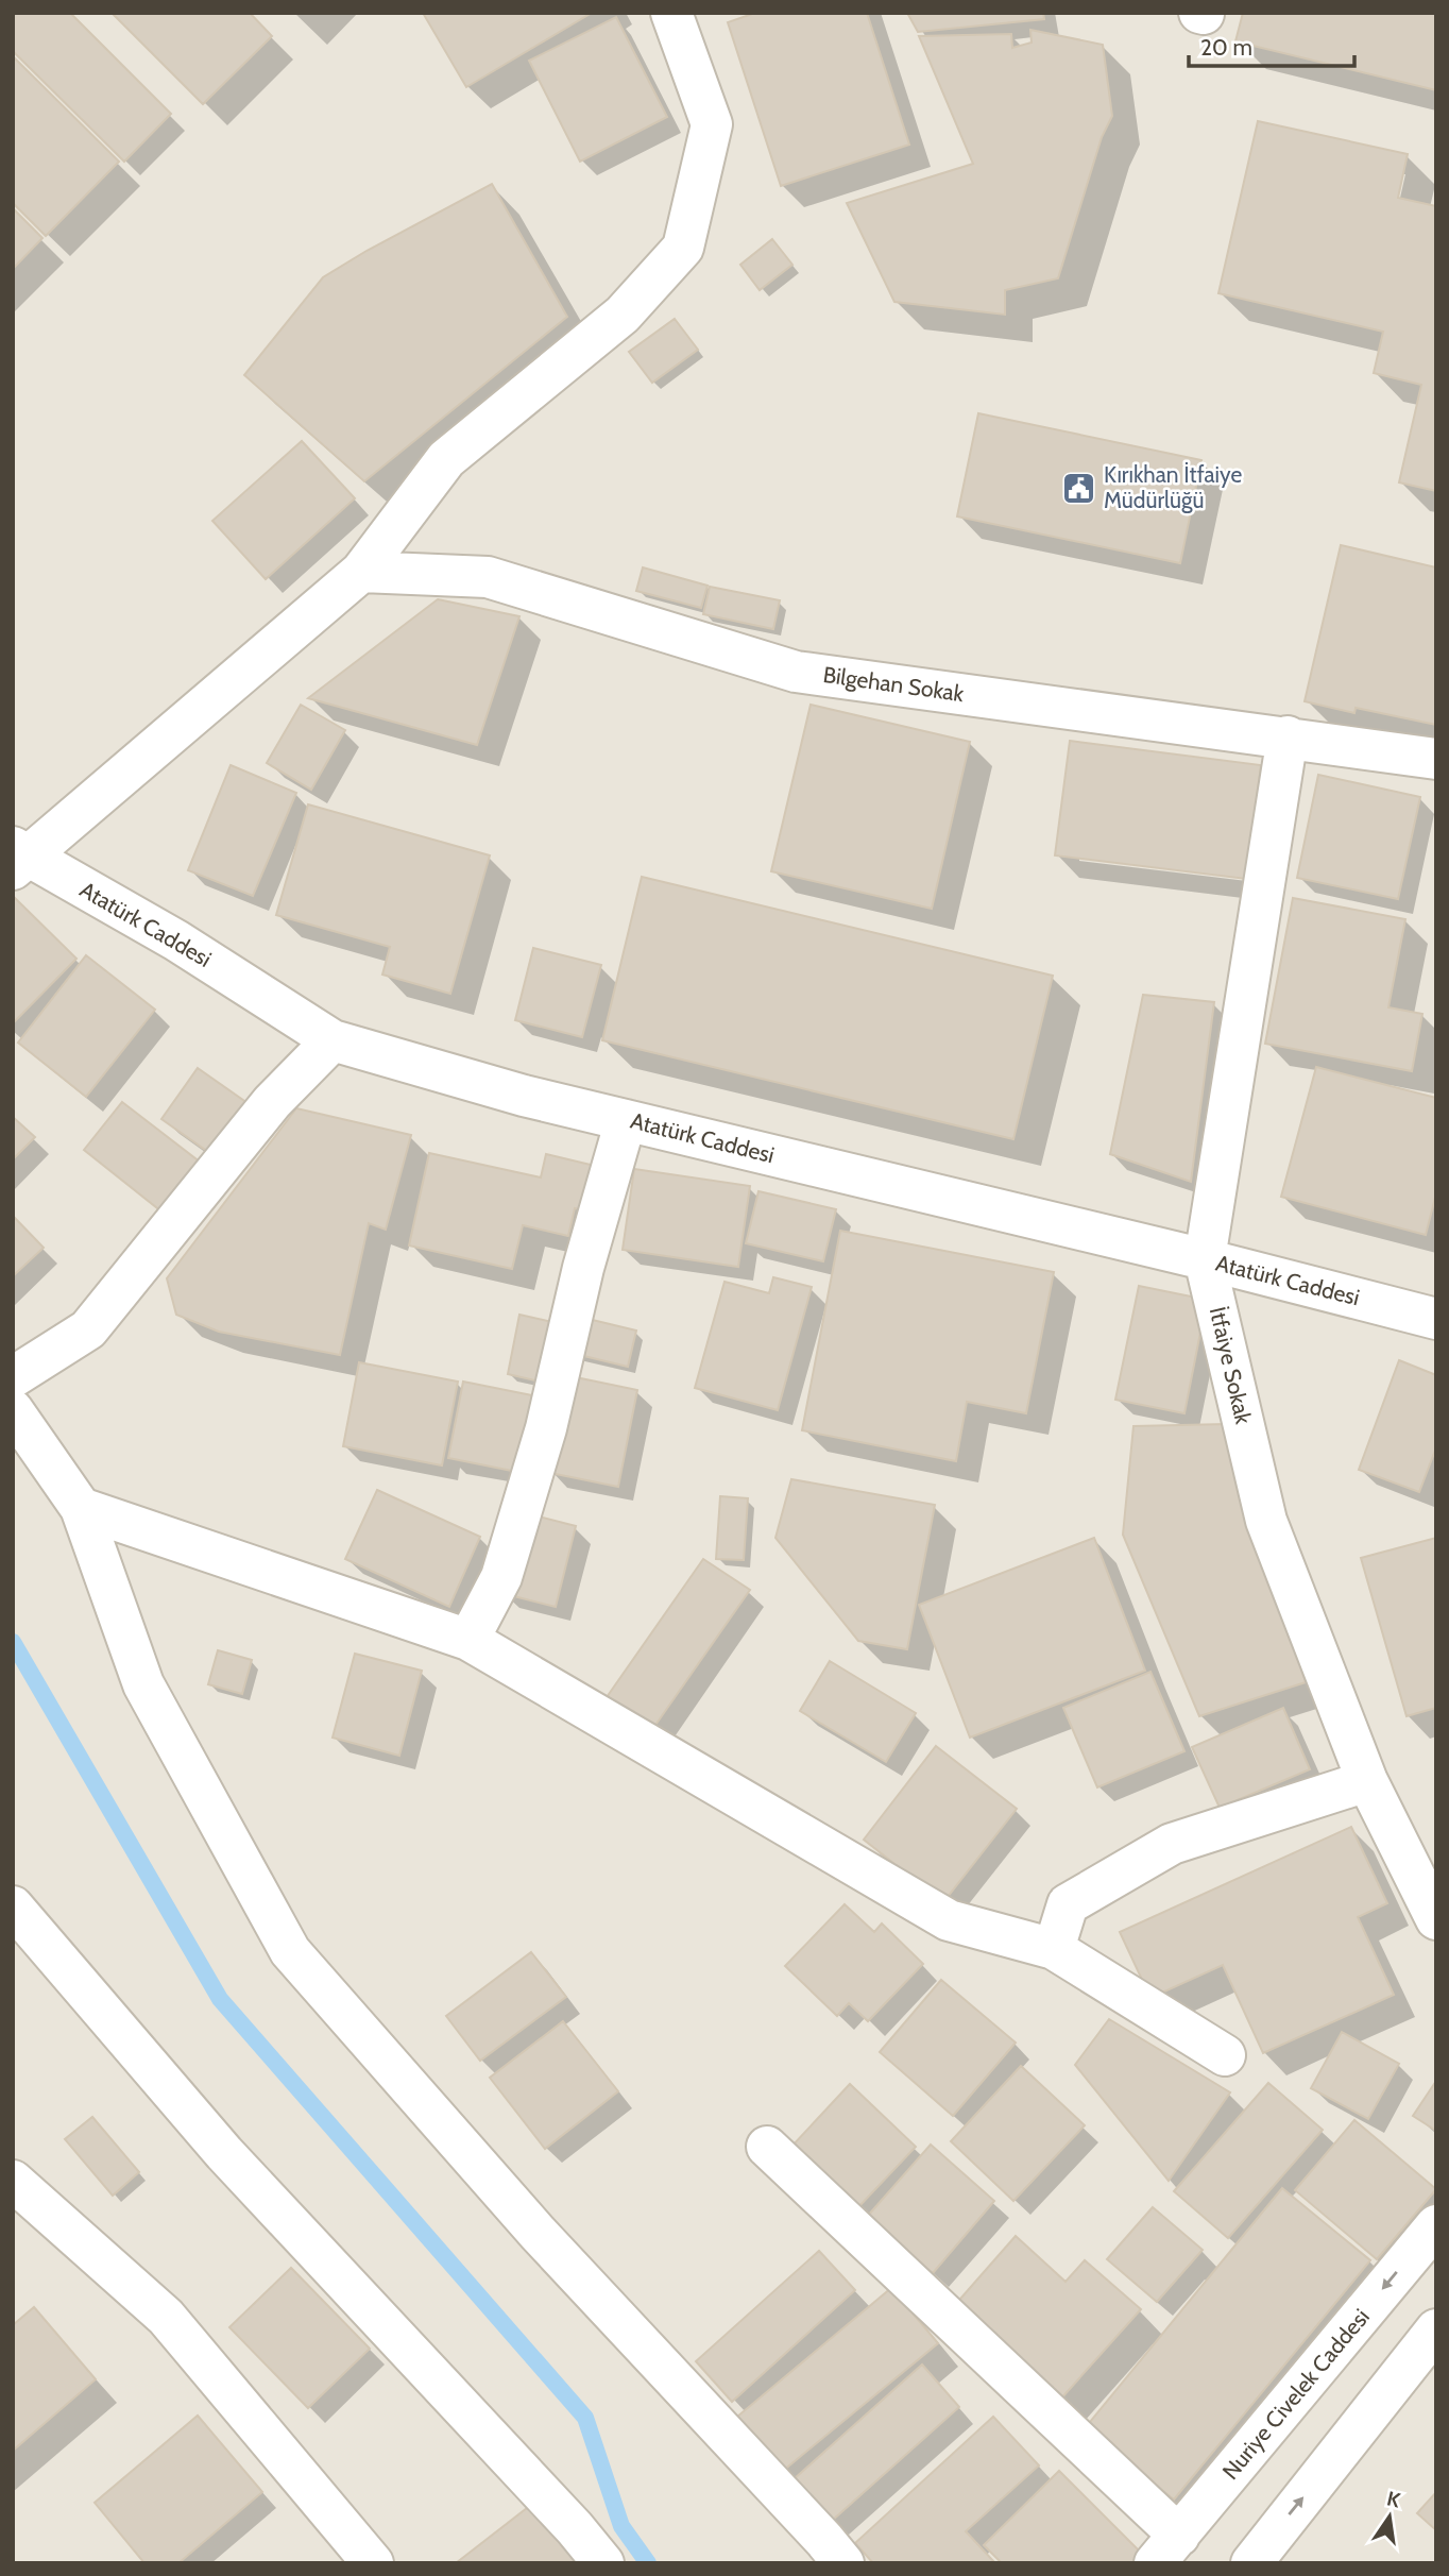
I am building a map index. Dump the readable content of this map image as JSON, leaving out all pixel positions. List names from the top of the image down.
{
  "streets": {
    "street": [
      "Bilgehan Sokak",
      "Atatürk Caddesi",
      "İtfaiye Sokak",
      "Nuriye Civelek Caddesi"
    ]
  },
  "crossings": [
    ["Bilgehan Sokak", "İtfaiye Sokak"],
    ["Atatürk Caddesi", "İtfaiye Sokak"]
  ],
  "places": {
    "public building": ["Kırıkhan İtfaiye Müdürlüğü"]
  },
  "scale_bar": "20 m",
  "north": "top"
}
